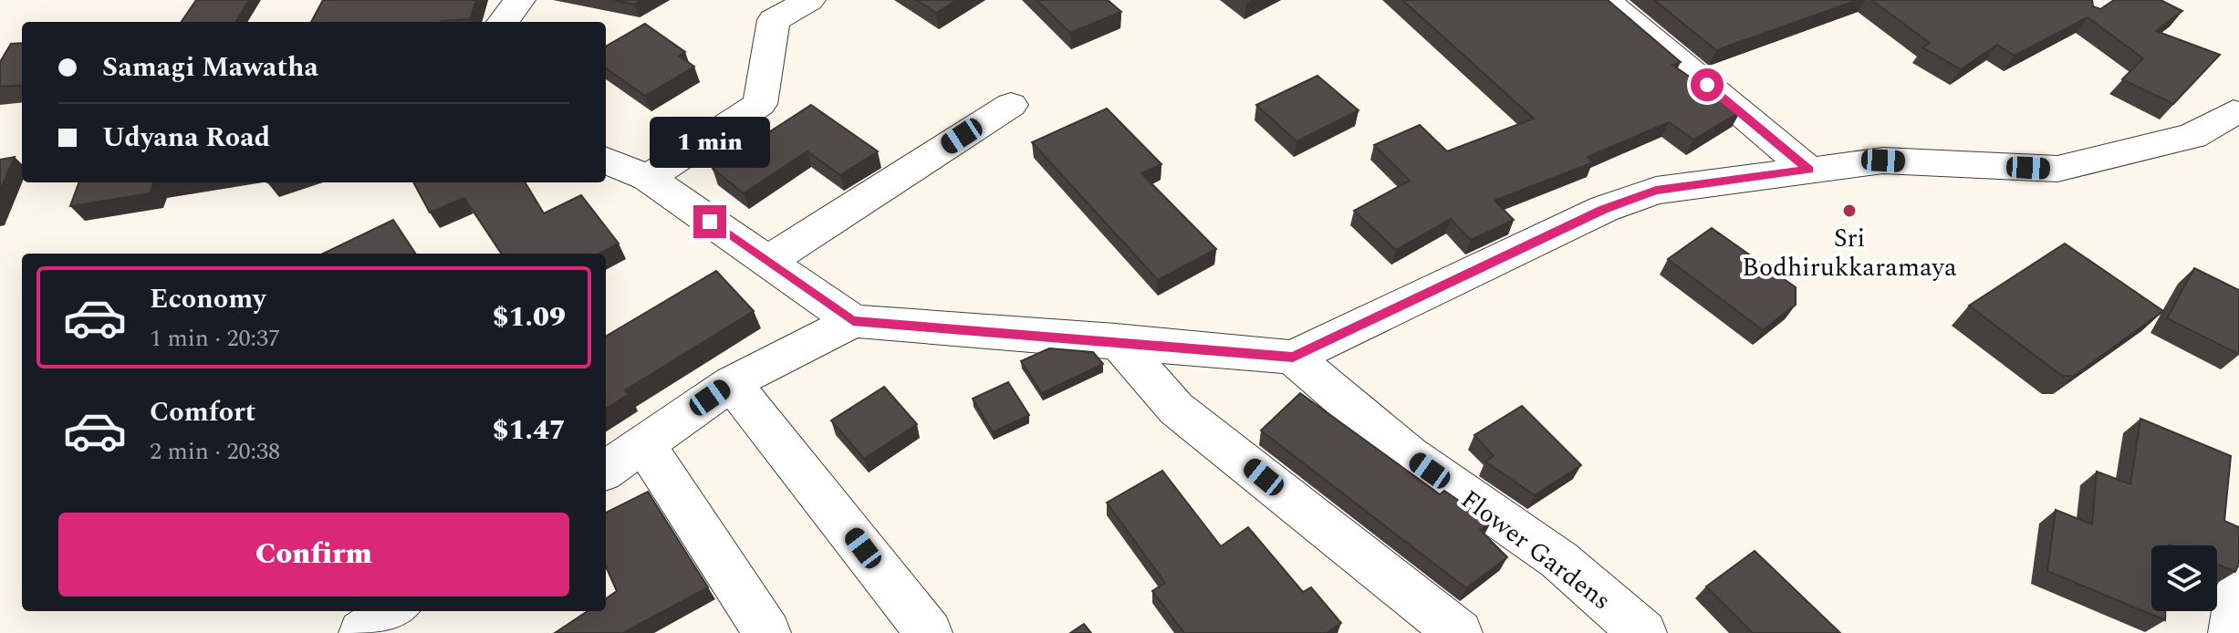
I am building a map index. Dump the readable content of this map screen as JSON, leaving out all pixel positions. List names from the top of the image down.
{
  "streets": {
    "street": ["Flower Gardens"]
  },
  "places": ["Sri Bodhirukkaramaya"],
  "page": {
    "banner": ["Samagi Mawatha", "Udyana Road"],
    "bubble": "1 min",
    "list": [
      {
        "name": "Economy",
        "note": "1 min · 20:37",
        "value": "$1.09"
      },
      {
        "name": "Comfort",
        "note": "2 min · 20:38",
        "value": "$1.47"
      }
    ],
    "buttons": "Confirm"
  }
}
